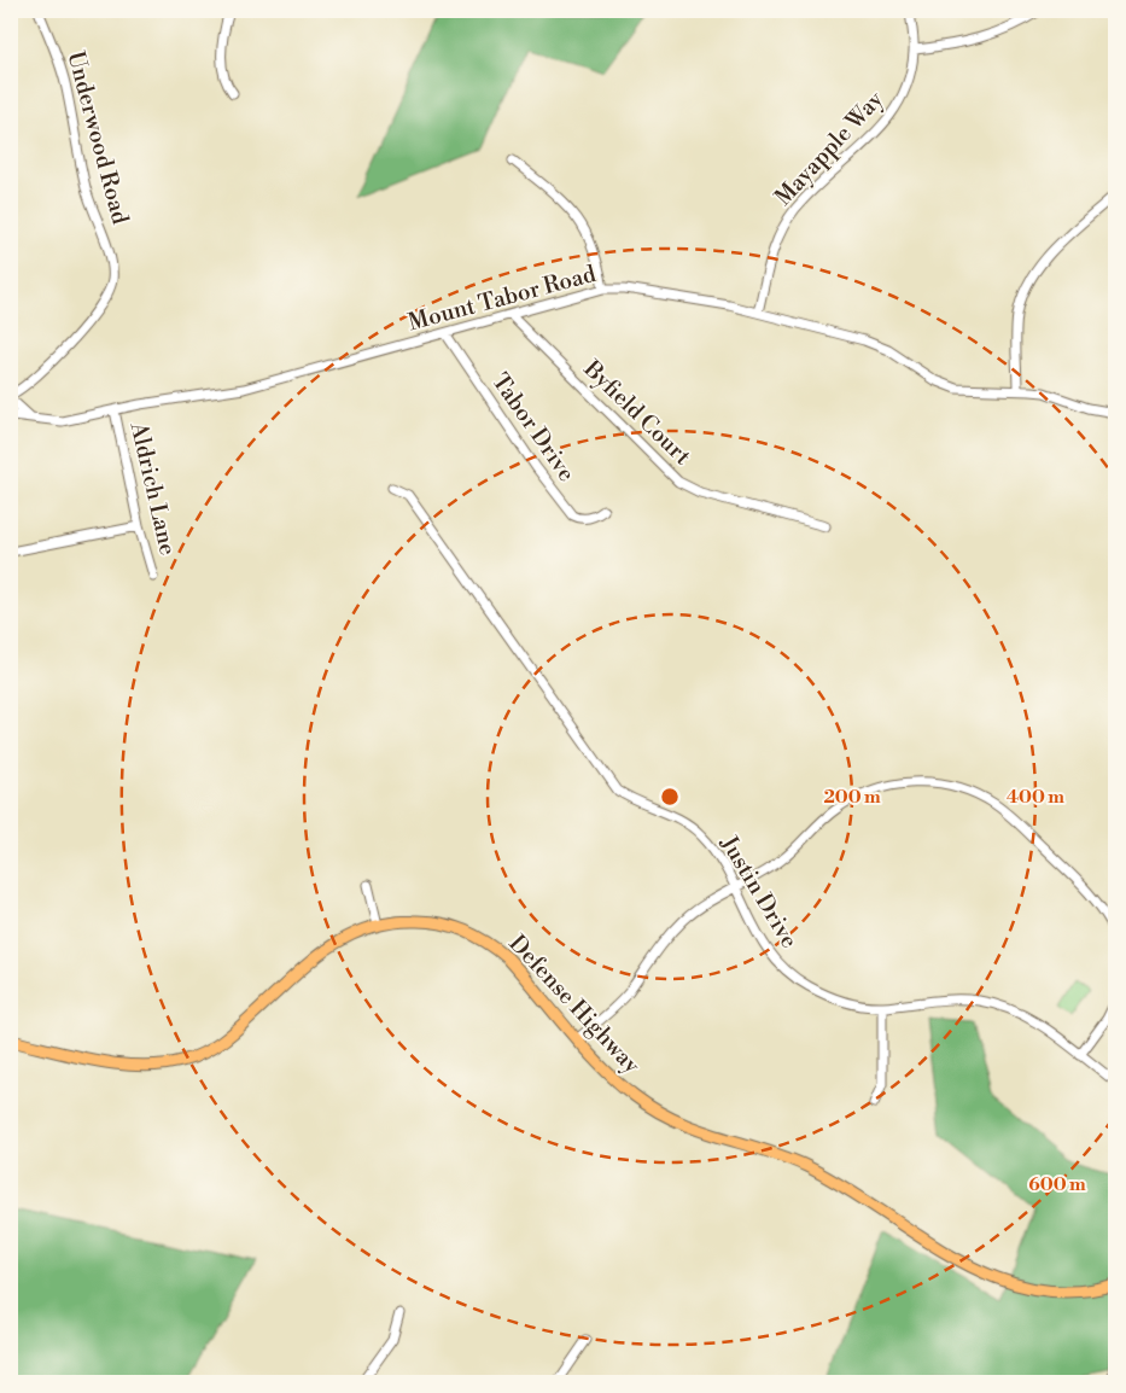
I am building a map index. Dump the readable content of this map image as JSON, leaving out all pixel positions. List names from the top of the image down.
{
  "streets": {
    "main road": ["Defense Highway"],
    "street": [
      "Underwood Road",
      "Mayapple Way",
      "Mount Tabor Road",
      "Byfield Court",
      "Tabor Drive",
      "Aldrich Lane",
      "Justin Drive"
    ]
  },
  "crossings": [
    ["Underwood Road", "Mount Tabor Road"],
    ["Mayapple Way", "Mount Tabor Road"],
    ["Mount Tabor Road", "Byfield Court"],
    ["Mount Tabor Road", "Tabor Drive"],
    ["Mount Tabor Road", "Aldrich Lane"]
  ],
  "rings": ["200 m", "400 m", "600 m"]
}
